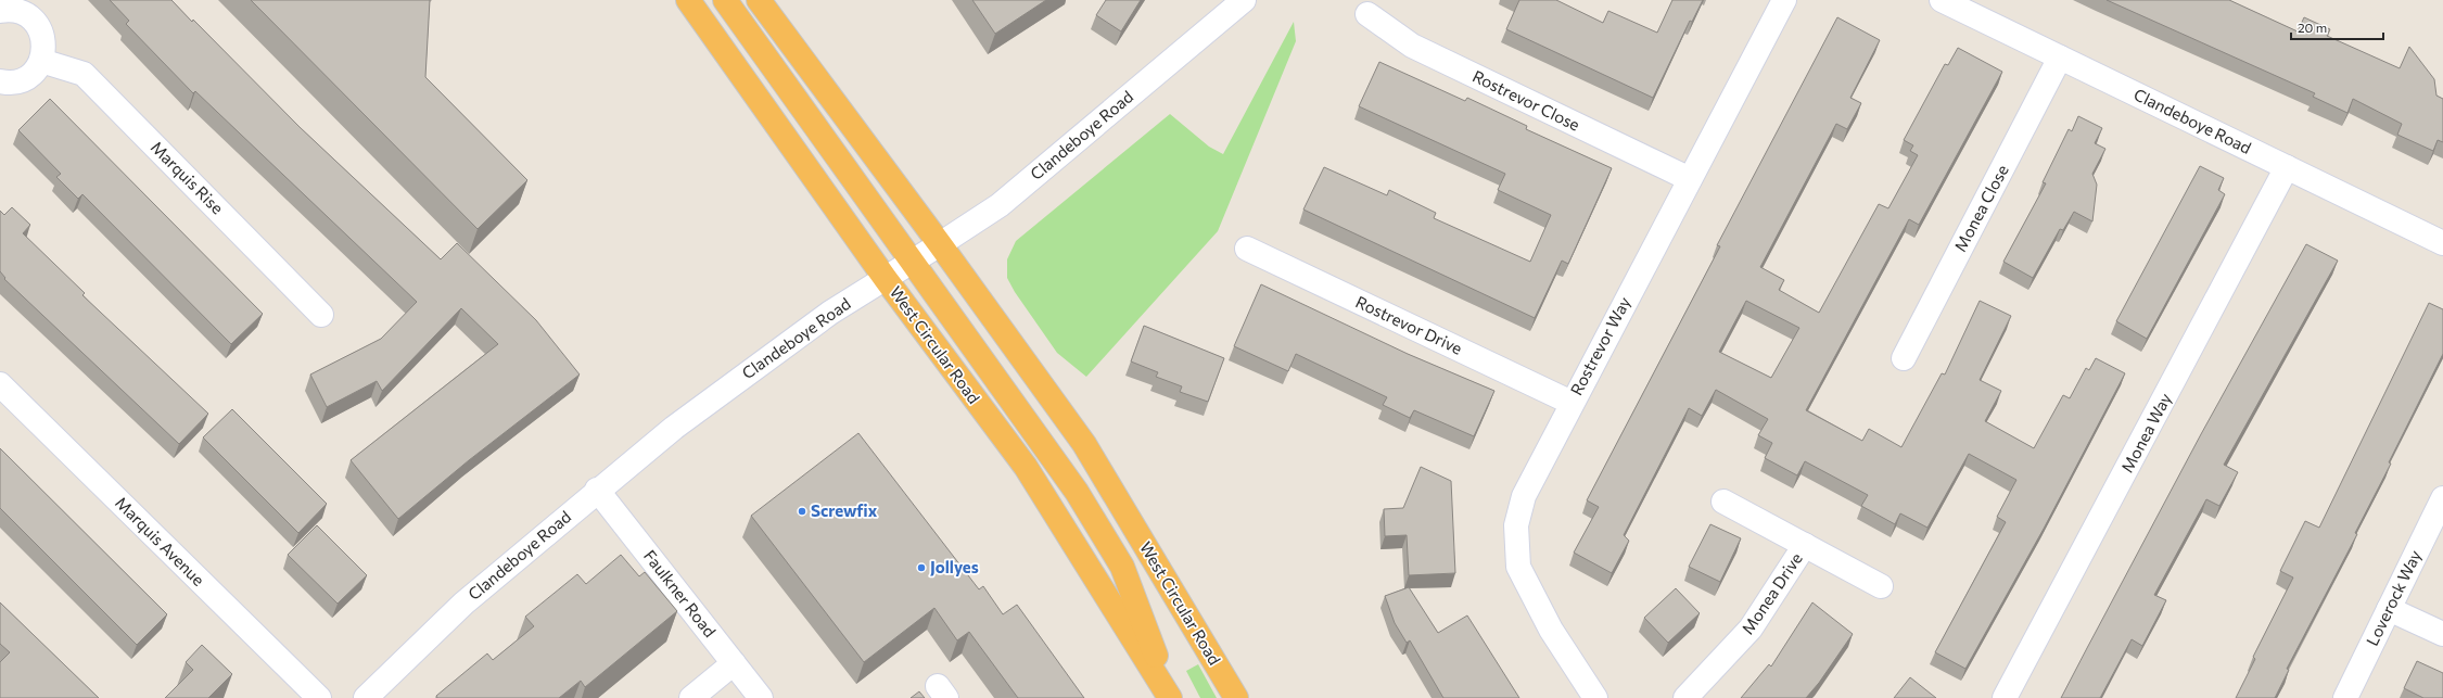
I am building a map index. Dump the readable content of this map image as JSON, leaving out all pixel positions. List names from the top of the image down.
{
  "streets": {
    "highway": ["West Circular Road"],
    "street": [
      "Rostrevor Close",
      "Clandeboye Road",
      "Marquis Rise",
      "Monea Close",
      "Rostrevor Drive",
      "Rostrevor Way",
      "Monea Way",
      "Marquis Avenue",
      "Faulkner Road",
      "Monea Drive",
      "Loverock Way"
    ]
  },
  "crossings": [
    ["Rostrevor Close", "Rostrevor Way"],
    ["Clandeboye Road", "Monea Close"],
    ["Clandeboye Road", "West Circular Road"],
    ["Clandeboye Road", "Monea Way"],
    ["Clandeboye Road", "Faulkner Road"],
    ["Rostrevor Drive", "Rostrevor Way"]
  ],
  "places": ["Screwfix", "Jollyes"],
  "scale_bar": "20 m"
}
